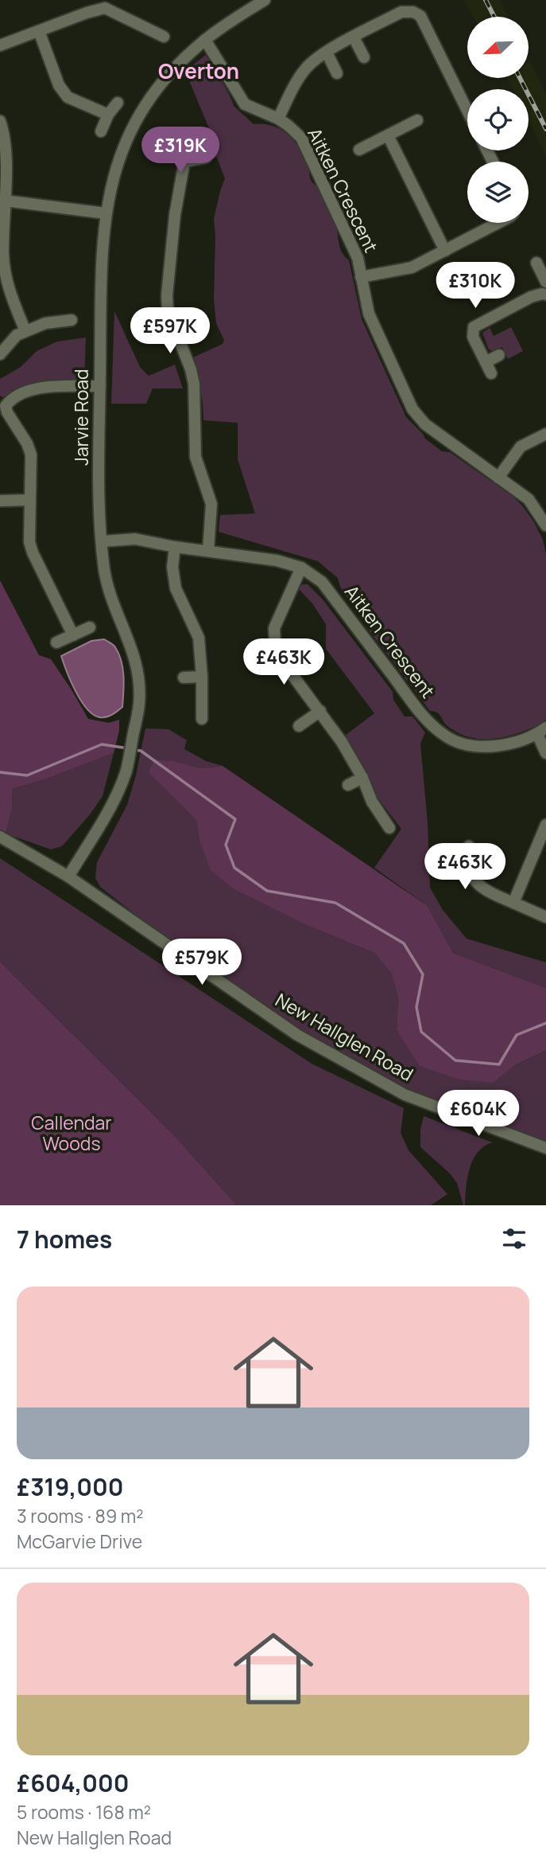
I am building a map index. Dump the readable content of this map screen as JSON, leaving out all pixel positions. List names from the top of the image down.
{
  "streets": {
    "street": ["Aitken Crescent", "Jarvie Road", "New Hallglen Road"]
  },
  "crossings": [
    ["Aitken Crescent", "Jarvie Road"],
    ["Jarvie Road", "New Hallglen Road"]
  ],
  "districts": ["Overton"],
  "parks": ["Callendar Woods"],
  "north": "bottom left",
  "page": {
    "price": [
      "£319K",
      "£310K",
      "£597K",
      "£463K",
      "£463K",
      "£579K",
      "£604K"
    ],
    "heading": "7 homes",
    "list": [
      {
        "name": "£319,000",
        "note": "3 rooms · 89 m² · McGarvie Drive"
      },
      {
        "name": "£604,000",
        "note": "5 rooms · 168 m² · New Hallglen Road"
      }
    ]
  }
}
